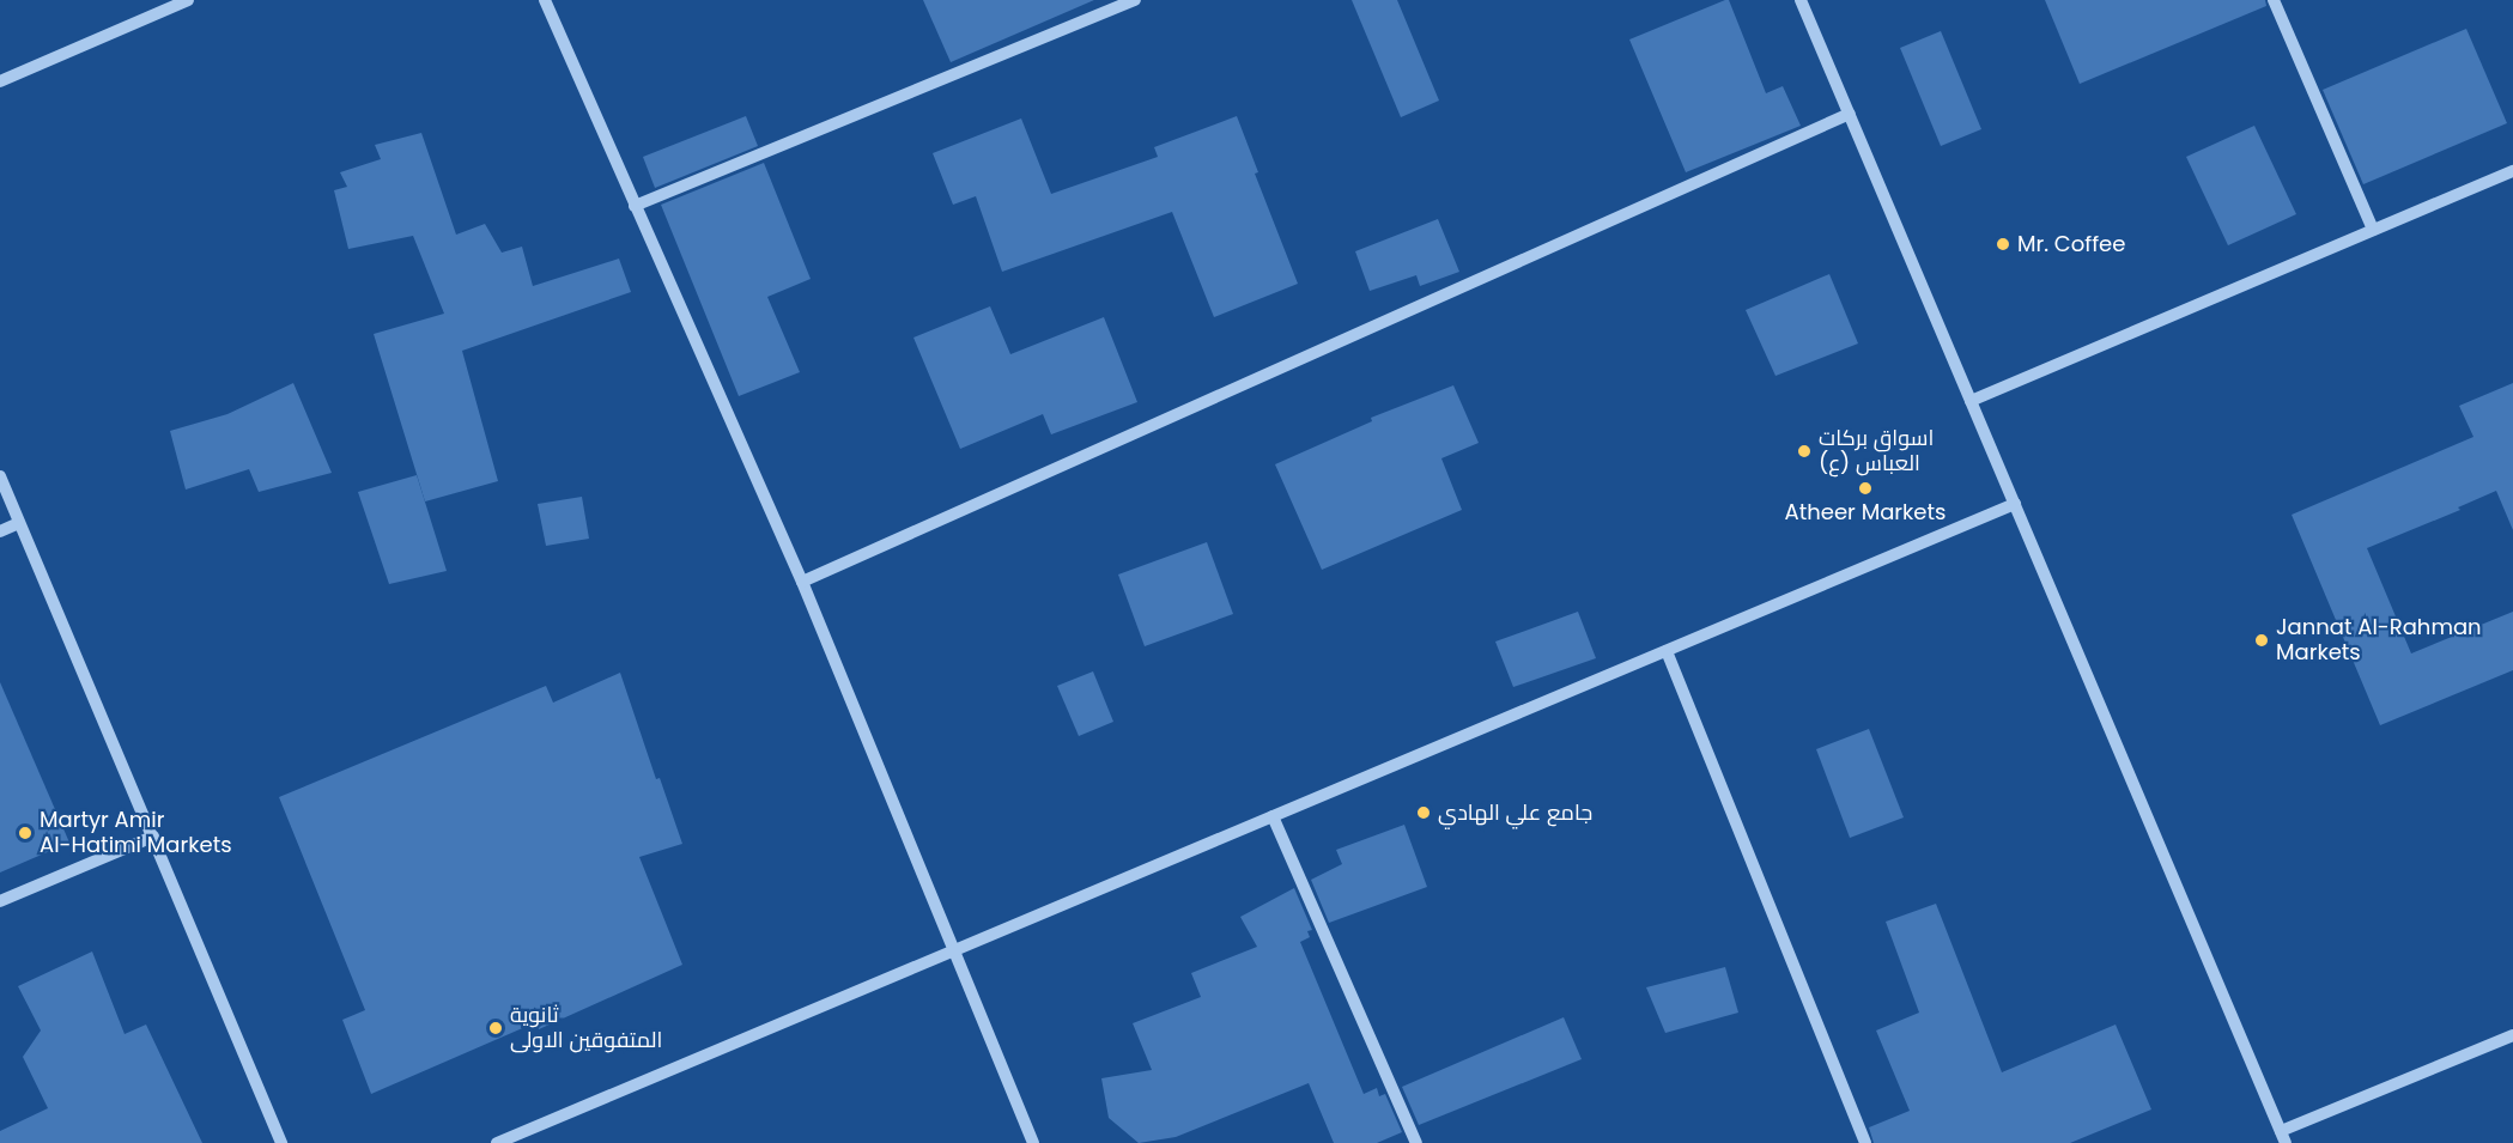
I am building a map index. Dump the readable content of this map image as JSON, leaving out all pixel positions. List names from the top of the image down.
{
  "places": [
    "Mr. Coffee",
    "اسواق بركات العباس (ع)",
    "Atheer Markets",
    "Jannat Al-Rahman Markets",
    "جامع علي الهادي",
    "Martyr Amir Al-Hatimi Markets",
    "ثانوية المتفوقين الاولى"
  ]
}
